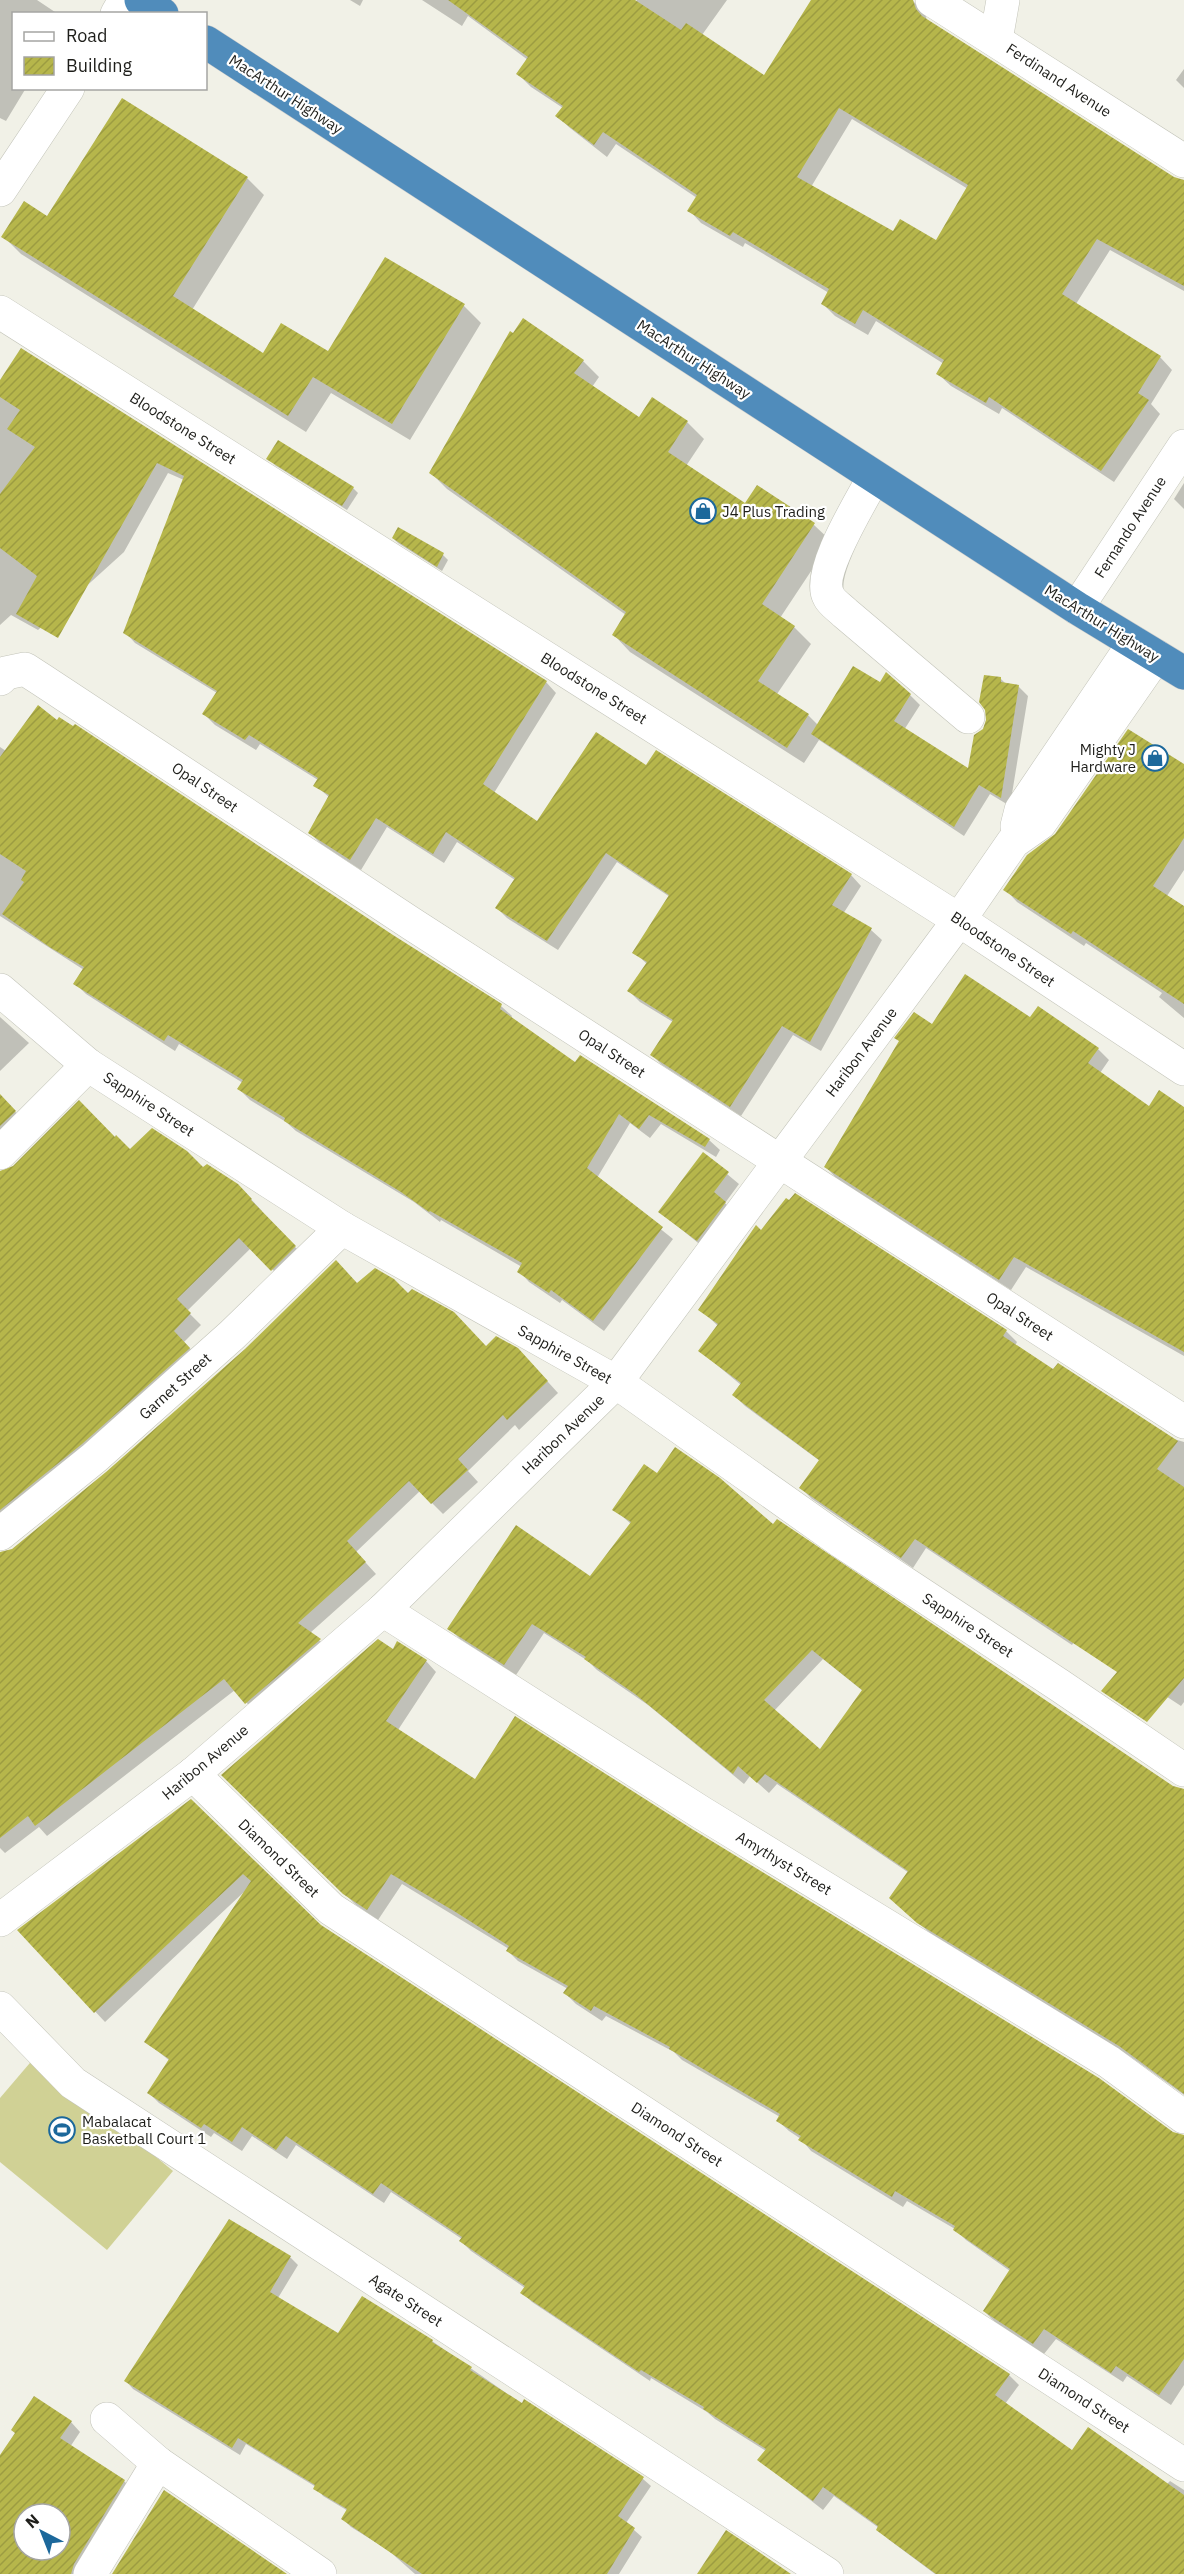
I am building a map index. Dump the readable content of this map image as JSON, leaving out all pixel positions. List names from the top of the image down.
{
  "streets": {
    "highway": ["MacArthur Highway"],
    "street": [
      "Ferdinand Avenue",
      "Bloodstone Street",
      "Fernando Avenue",
      "Opal Street",
      "Haribon Avenue",
      "Sapphire Street",
      "Garnet Street",
      "Diamond Street",
      "Amythyst Street",
      "Agate Street"
    ]
  },
  "crossings": [
    ["MacArthur Highway", "Fernando Avenue"],
    ["MacArthur Highway", "Haribon Avenue"],
    ["Bloodstone Street", "Haribon Avenue"],
    ["Opal Street", "Haribon Avenue"],
    ["Haribon Avenue", "Sapphire Street"],
    ["Haribon Avenue", "Diamond Street"],
    ["Haribon Avenue", "Amythyst Street"],
    ["Sapphire Street", "Garnet Street"]
  ],
  "places": {
    "shop": ["J4 Plus Trading", "Mighty J Hardware"],
    "sports": ["Mabalacat Basketball Court 1"]
  },
  "legend": ["Road", "Building"],
  "north": "top left"
}
